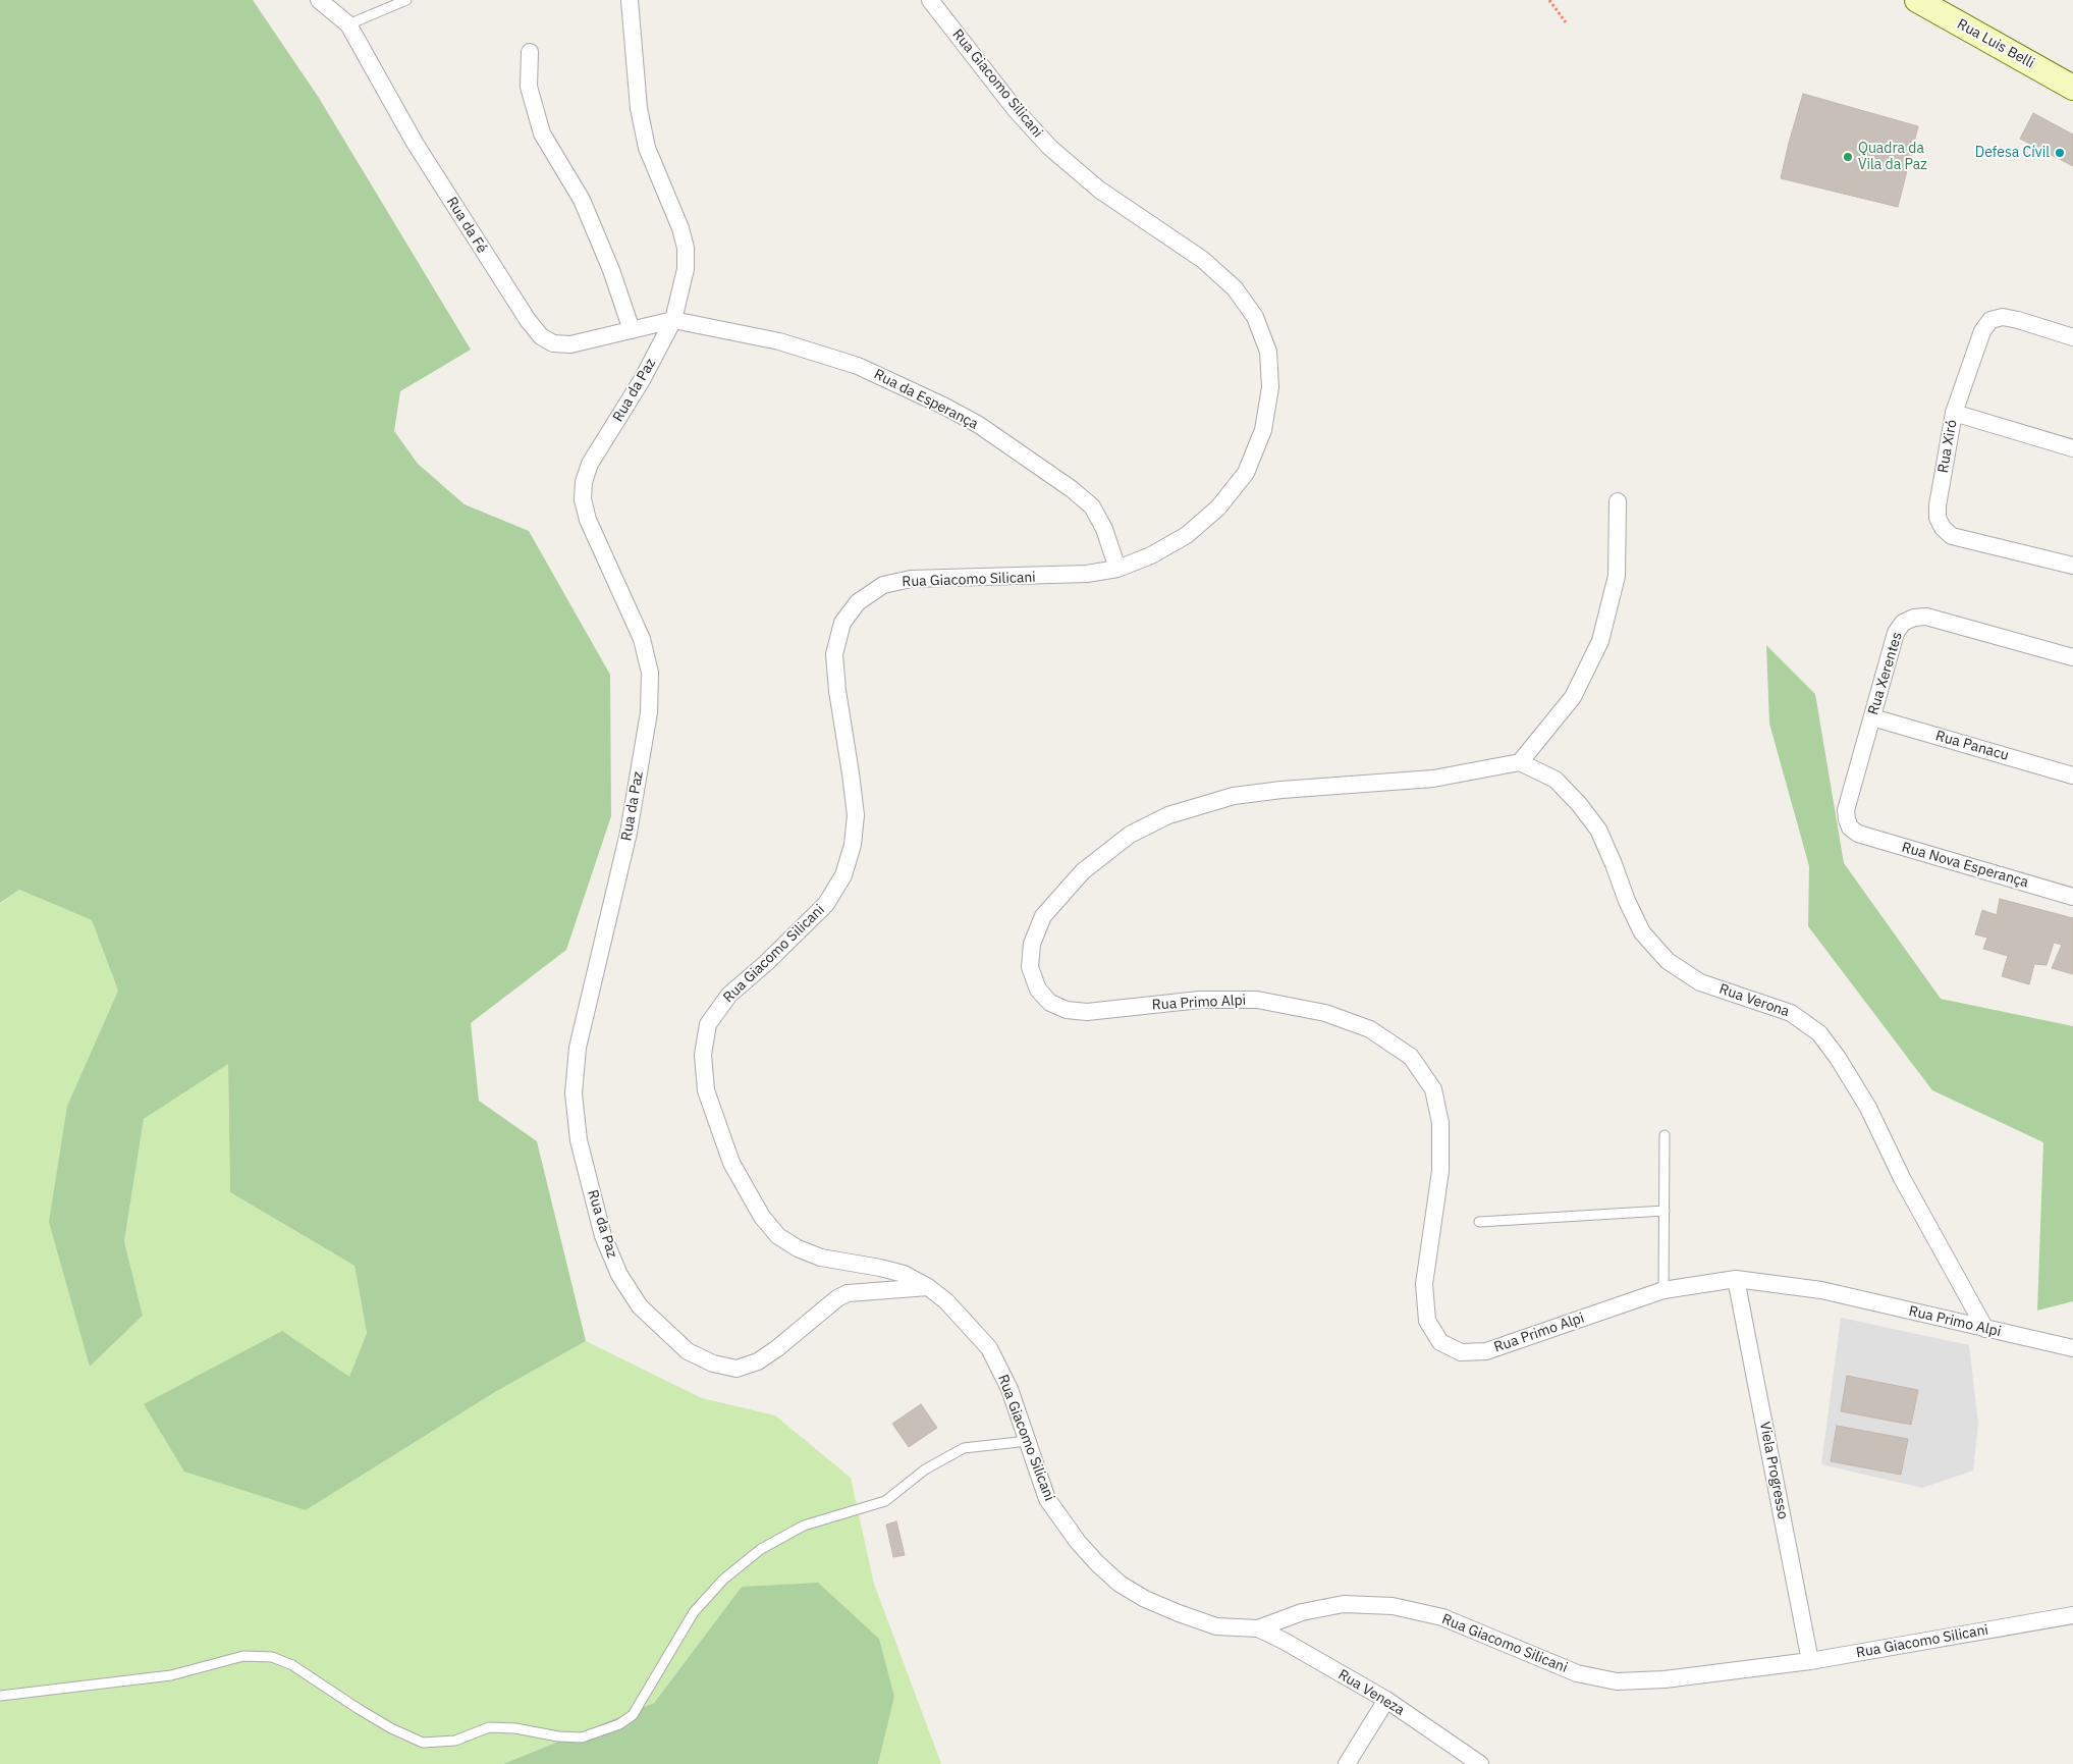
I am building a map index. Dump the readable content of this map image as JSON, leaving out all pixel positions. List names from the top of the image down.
{
  "streets": {
    "street": [
      "Rua Luis Belli",
      "Rua Giacomo Silicani",
      "Rua da Fé",
      "Rua da Paz",
      "Rua da Esperança",
      "Rua Xiró",
      "Rua Xerentes",
      "Rua Panacu",
      "Rua Nova Esperança",
      "Rua Verona",
      "Rua Primo Alpi",
      "Viela Progresso",
      "Rua Veneza"
    ]
  },
  "crossings": [
    ["Rua Giacomo Silicani", "Rua da Paz"],
    ["Rua Giacomo Silicani", "Rua da Esperança"],
    ["Rua Giacomo Silicani", "Viela Progresso"],
    ["Rua Giacomo Silicani", "Rua Veneza"],
    ["Rua da Fé", "Rua da Paz"],
    ["Rua da Fé", "Rua da Esperança"],
    ["Rua da Paz", "Rua da Esperança"],
    ["Rua Xerentes", "Rua Panacu"],
    ["Rua Xerentes", "Rua Nova Esperança"],
    ["Rua Verona", "Rua Primo Alpi"],
    ["Rua Primo Alpi", "Viela Progresso"]
  ],
  "places": ["Defesa Cívil", "Quadra da Vila da Paz"]
}
